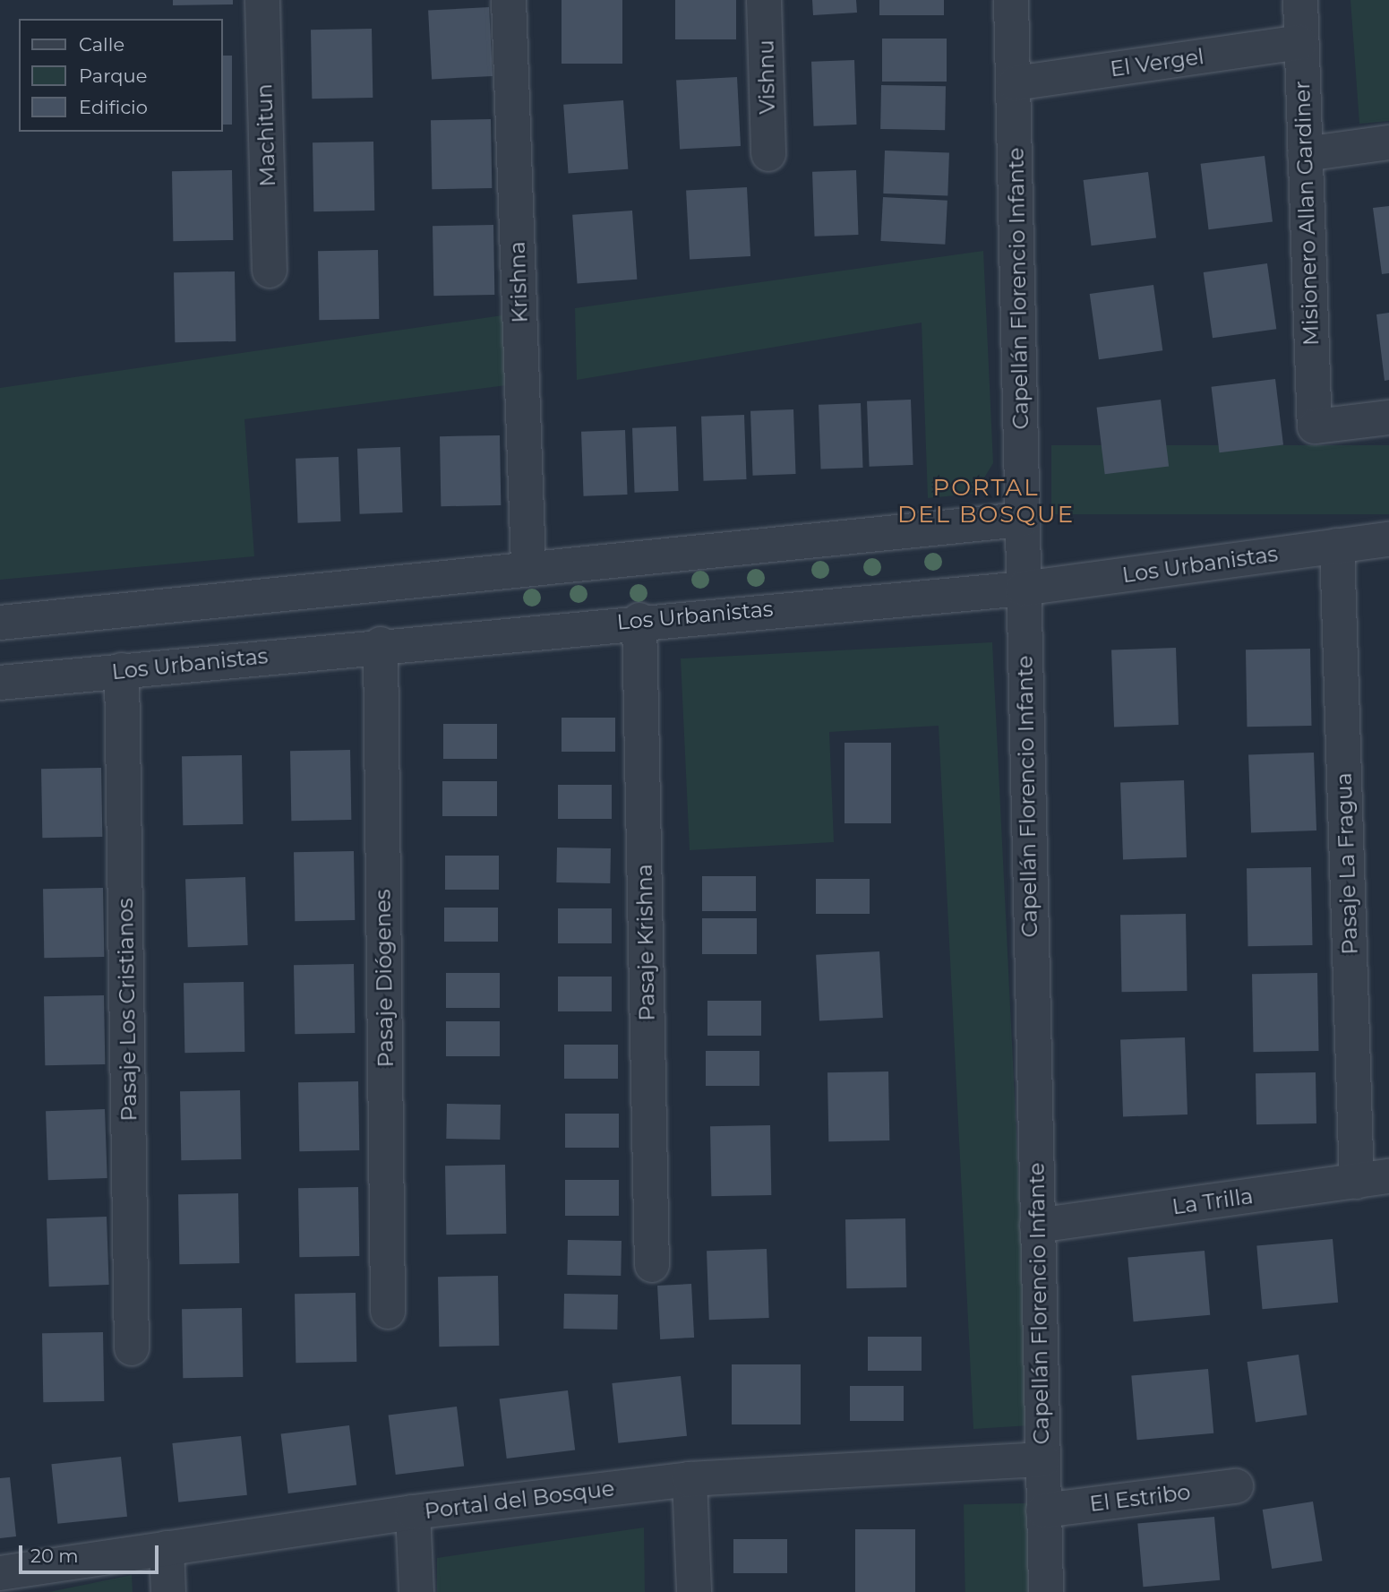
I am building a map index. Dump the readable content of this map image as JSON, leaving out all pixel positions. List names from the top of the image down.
{
  "streets": {
    "street": [
      "El Vergel",
      "Vishnu",
      "Machitun",
      "Misionero Allan Gardiner",
      "Krishna",
      "Capellán Florencio Infante",
      "Los Urbanistas",
      "Pasaje La Fragua",
      "Pasaje Krishna",
      "Pasaje Diógenes",
      "Pasaje Los Cristianos",
      "La Trilla",
      "El Estribo",
      "Portal del Bosque"
    ]
  },
  "crossings": [
    ["El Vergel", "Misionero Allan Gardiner"],
    ["El Vergel", "Capellán Florencio Infante"],
    ["Capellán Florencio Infante", "Los Urbanistas"],
    ["Capellán Florencio Infante", "La Trilla"],
    ["Capellán Florencio Infante", "El Estribo"],
    ["Capellán Florencio Infante", "Portal del Bosque"],
    ["Los Urbanistas", "Pasaje La Fragua"],
    ["Los Urbanistas", "Pasaje Krishna"],
    ["Los Urbanistas", "Pasaje Diógenes"],
    ["Los Urbanistas", "Pasaje Los Cristianos"],
    ["Pasaje La Fragua", "La Trilla"]
  ],
  "districts": ["PORTAL DEL BOSQUE"],
  "legend": ["Calle", "Parque", "Edificio"],
  "scale_bar": "20 m"
}
